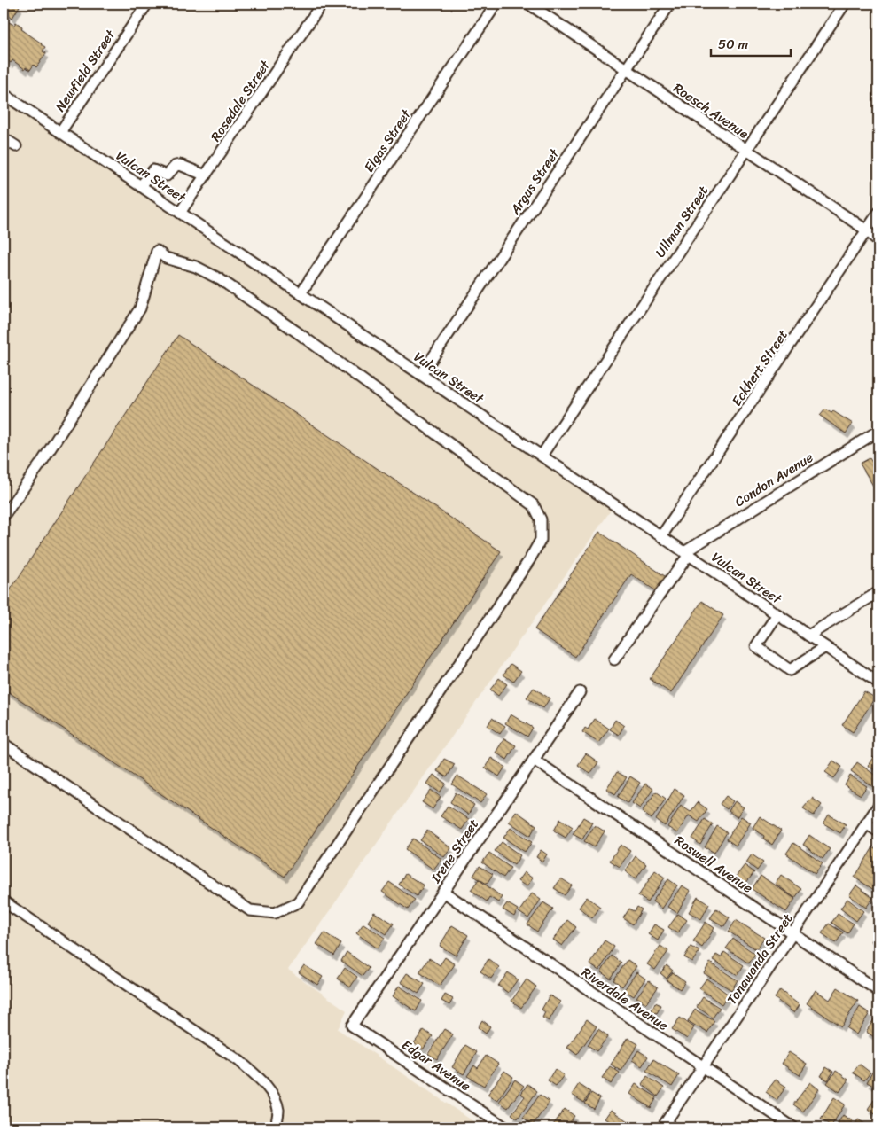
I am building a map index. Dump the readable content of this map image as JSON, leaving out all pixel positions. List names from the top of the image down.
{
  "streets": {
    "street": [
      "Newfield Street",
      "Rosedale Street",
      "Roesch Avenue",
      "Elgas Street",
      "Vulcan Street",
      "Argus Street",
      "Ullman Street",
      "Eckhert Street",
      "Condon Avenue",
      "Irene Street",
      "Roswell Avenue",
      "Tonawanda Street",
      "Riverdale Avenue",
      "Edgar Avenue"
    ]
  },
  "crossings": [
    ["Newfield Street", "Vulcan Street"],
    ["Rosedale Street", "Vulcan Street"],
    ["Roesch Avenue", "Argus Street"],
    ["Roesch Avenue", "Ullman Street"],
    ["Roesch Avenue", "Eckhert Street"],
    ["Elgas Street", "Vulcan Street"],
    ["Vulcan Street", "Argus Street"],
    ["Vulcan Street", "Ullman Street"],
    ["Vulcan Street", "Eckhert Street"],
    ["Vulcan Street", "Condon Avenue"],
    ["Irene Street", "Roswell Avenue"],
    ["Irene Street", "Riverdale Avenue"],
    ["Irene Street", "Edgar Avenue"],
    ["Roswell Avenue", "Tonawanda Street"],
    ["Tonawanda Street", "Riverdale Avenue"]
  ],
  "scale_bar": "50 m"
}
